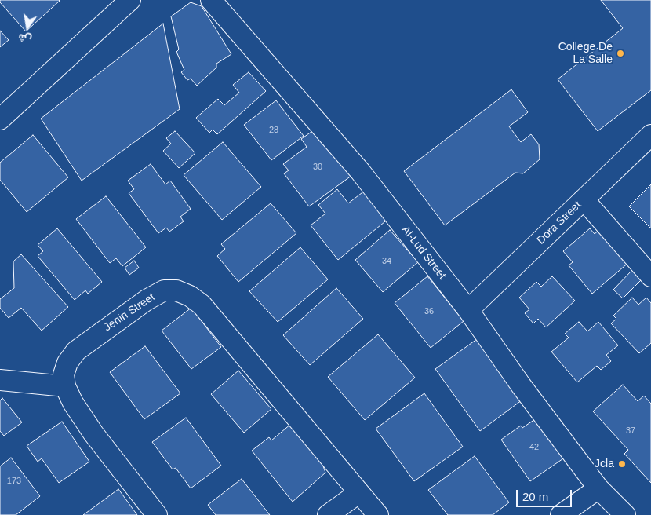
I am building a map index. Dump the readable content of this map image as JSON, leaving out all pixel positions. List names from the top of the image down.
{
  "streets": {
    "street": ["Dora Street", "Al-Lud Street", "Jenin Street"]
  },
  "crossings": [
    ["Dora Street", "Al-Lud Street"]
  ],
  "places": ["College De La Salle", "Jcla"],
  "house_numbers": [
    "28",
    "30",
    "34",
    "36",
    "37",
    "42",
    "173"
  ],
  "scale_bar": "20 m",
  "north": "bottom"
}
